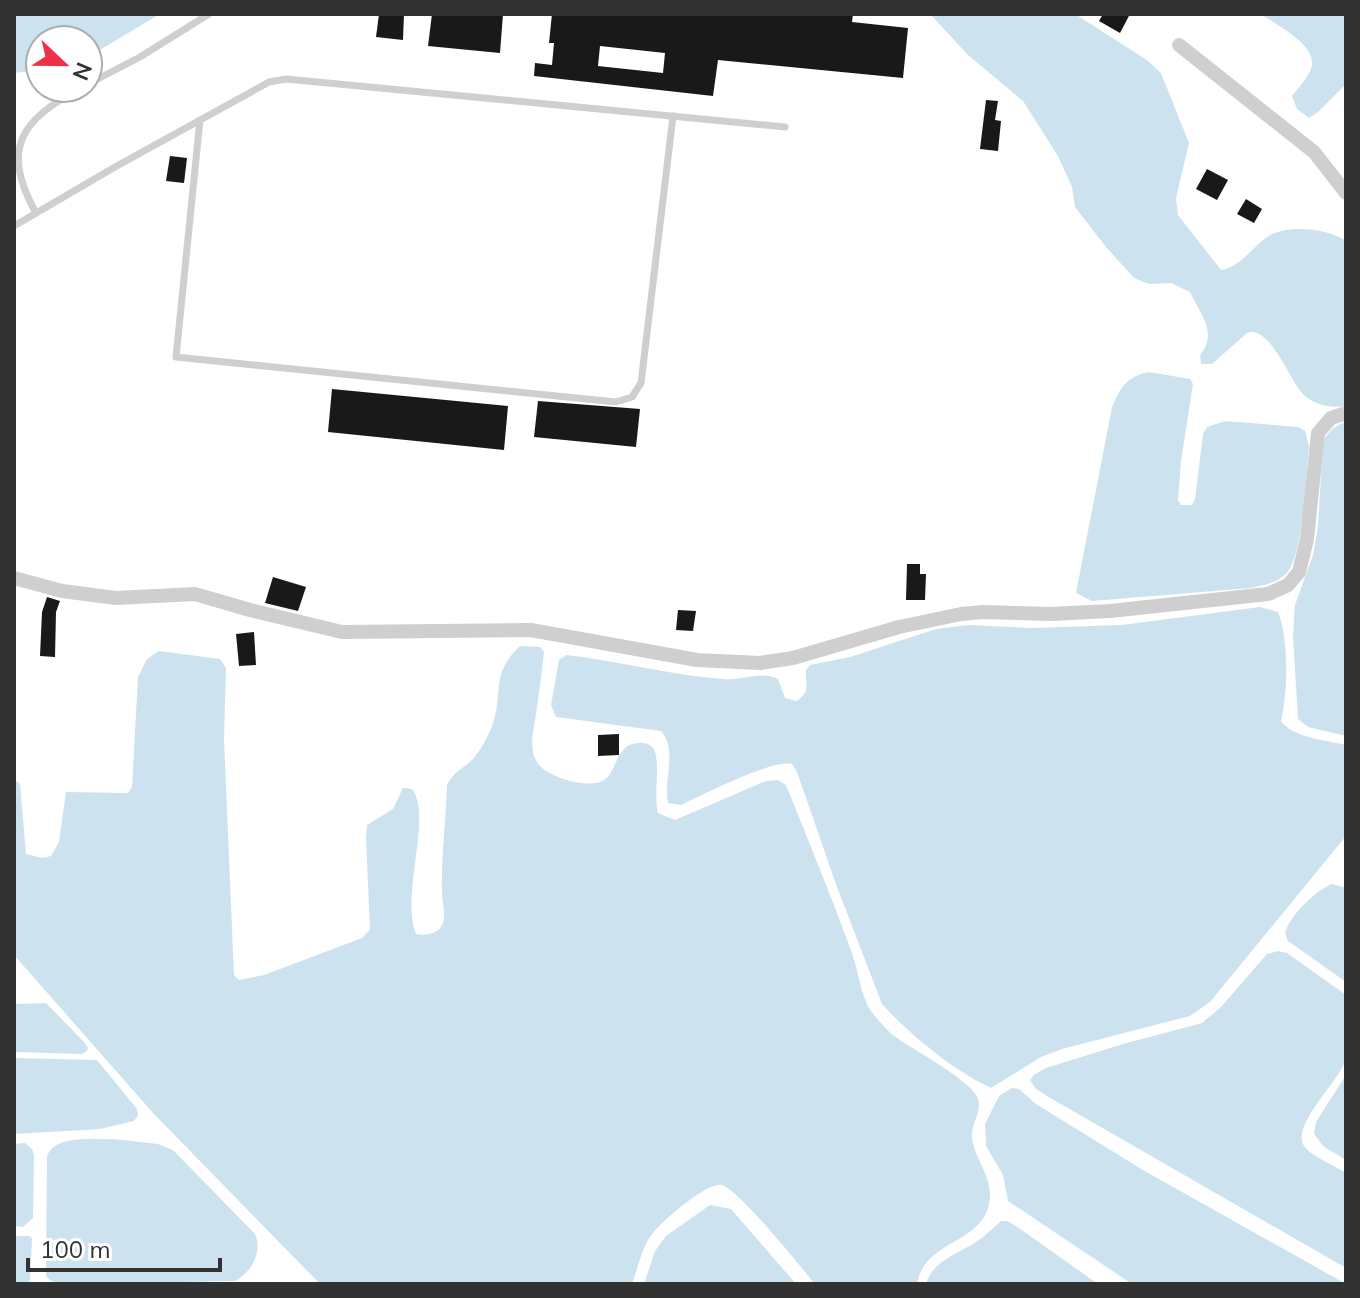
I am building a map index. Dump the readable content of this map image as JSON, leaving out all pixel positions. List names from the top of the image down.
{
  "scale_bar": "100 m",
  "north": "right"
}
